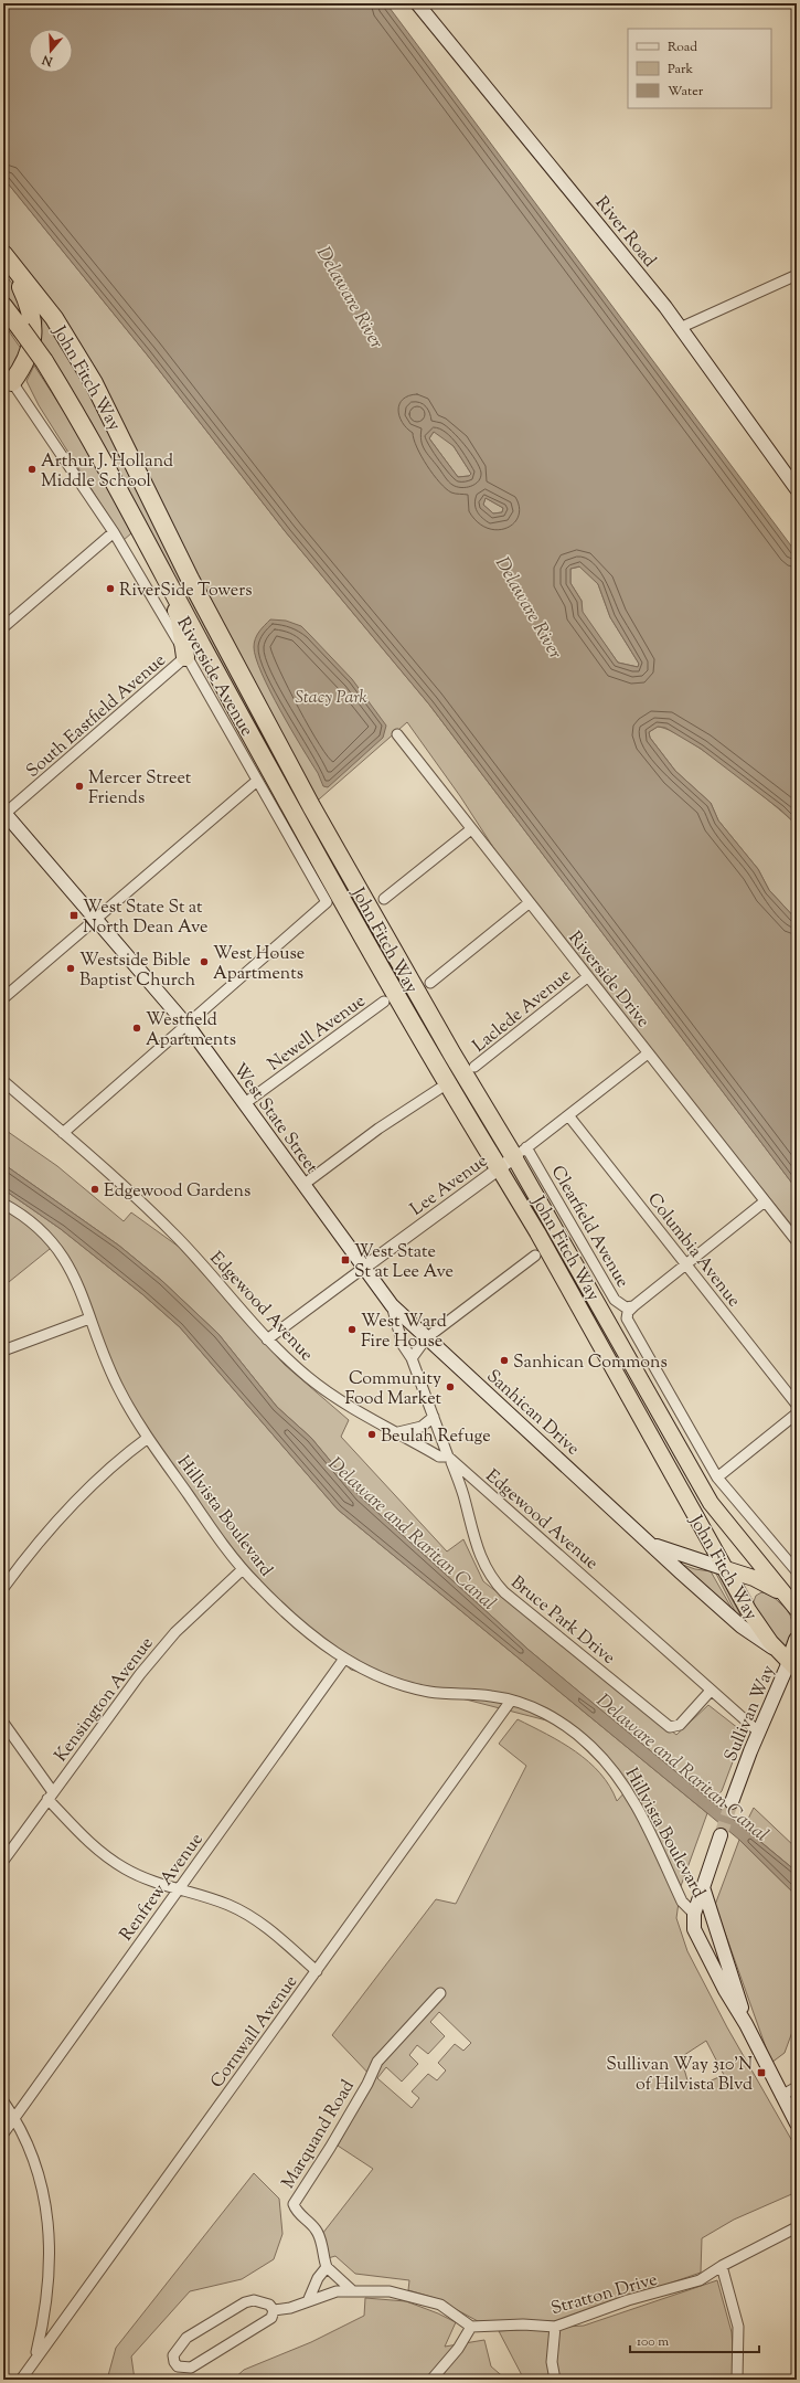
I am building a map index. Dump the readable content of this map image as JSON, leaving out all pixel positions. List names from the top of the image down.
{
  "streets": {
    "highway": ["John Fitch Way"],
    "main road": [
      "River Road",
      "West State Street",
      "Sanhican Drive",
      "Sullivan Way"
    ],
    "street": [
      "Riverside Avenue",
      "South Eastfield Avenue",
      "Riverside Drive",
      "Laclede Avenue",
      "Newell Avenue",
      "Lee Avenue",
      "Clearfield Avenue",
      "Columbia Avenue",
      "Edgewood Avenue",
      "Hillvista Boulevard",
      "Bruce Park Drive",
      "Kensington Avenue",
      "Renfrew Avenue",
      "Cornwall Avenue",
      "Marquand Road",
      "Stratton Drive"
    ]
  },
  "crossings": [
    ["John Fitch Way", "Lee Avenue"],
    ["John Fitch Way", "Clearfield Avenue"],
    ["John Fitch Way", "Sanhican Drive"],
    ["John Fitch Way", "Sullivan Way"],
    ["Riverside Avenue", "South Eastfield Avenue"],
    ["Riverside Avenue", "West State Street"],
    ["South Eastfield Avenue", "West State Street"],
    ["Riverside Drive", "Laclede Avenue"],
    ["Riverside Drive", "Lee Avenue"],
    ["Newell Avenue", "West State Street"],
    ["West State Street", "Lee Avenue"],
    ["West State Street", "Edgewood Avenue"],
    ["West State Street", "Sanhican Drive"],
    ["West State Street", "Bruce Park Drive"],
    ["Lee Avenue", "Clearfield Avenue"],
    ["Lee Avenue", "Columbia Avenue"],
    ["Lee Avenue", "Edgewood Avenue"],
    ["Edgewood Avenue", "Bruce Park Drive"],
    ["Edgewood Avenue", "Sullivan Way"],
    ["Sanhican Drive", "Sullivan Way"],
    ["Hillvista Boulevard", "Kensington Avenue"],
    ["Hillvista Boulevard", "Renfrew Avenue"],
    ["Hillvista Boulevard", "Cornwall Avenue"]
  ],
  "water": ["Delaware River", "Delaware and Raritan Canal"],
  "parks": ["Stacy Park"],
  "places": {
    "other": [
      "Arthur J. Holland Middle School",
      "RiverSide Towers",
      "Mercer Street Friends",
      "West House Apartments",
      "Westside Bible Baptist Church",
      "Westfield Apartments",
      "Edgewood Gardens",
      "West Ward Fire House",
      "Sanhican Commons",
      "Community Food Market",
      "Beulah Refuge"
    ],
    "transit": ["West State St at North Dean Ave", "West State St at Lee Ave", "Sullivan Way 310'N of Hilvista Blvd"]
  },
  "legend": ["Road", "Park", "Water"],
  "scale_bar": "100 m",
  "north": "bottom"
}
